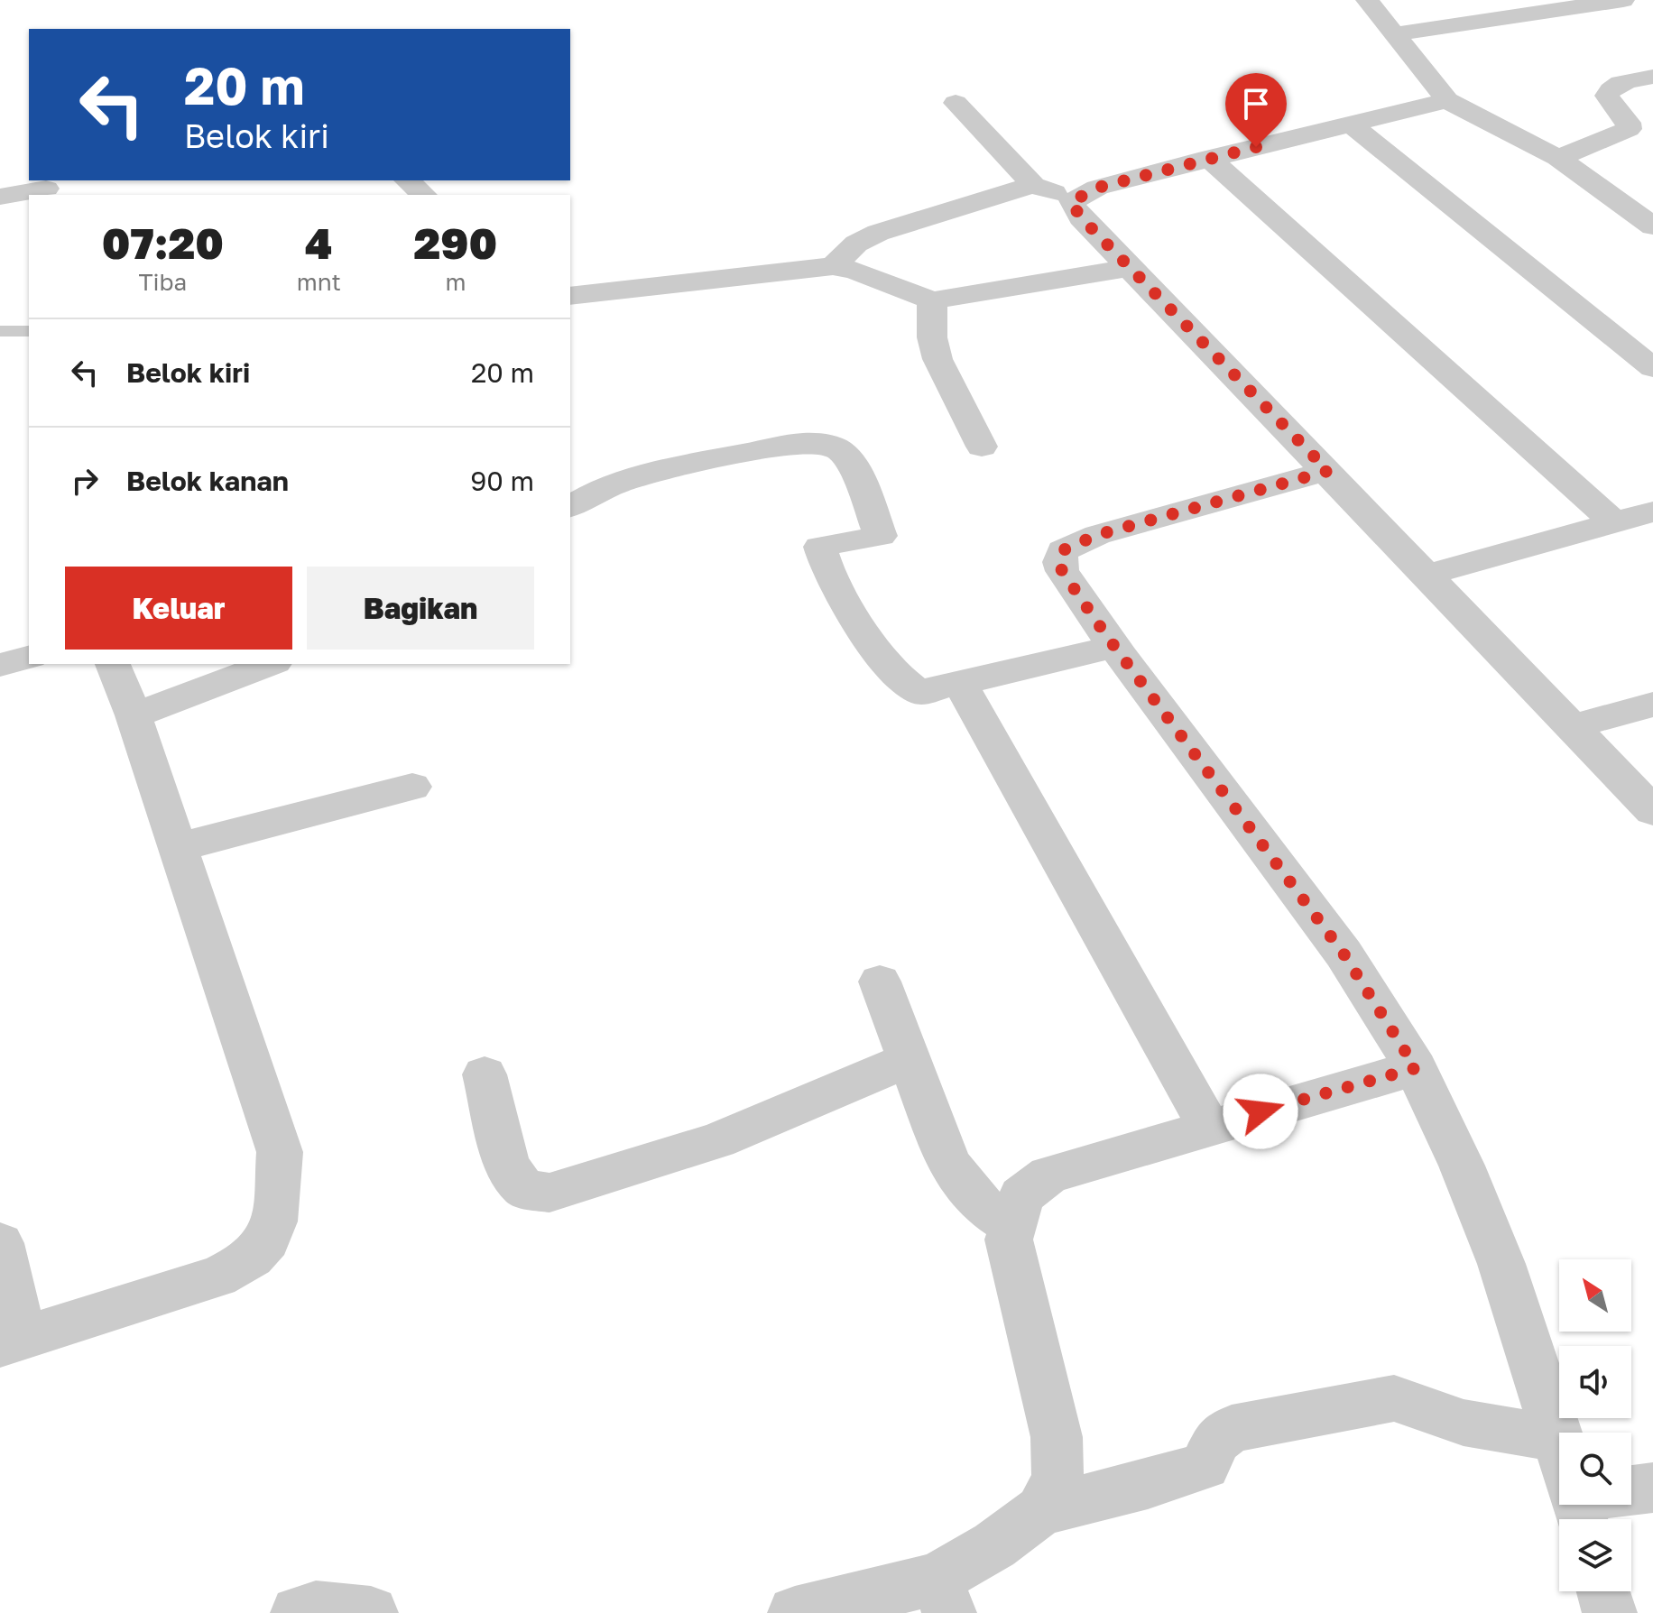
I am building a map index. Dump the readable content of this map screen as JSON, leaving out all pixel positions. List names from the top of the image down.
{
  "north": "top left",
  "page": {
    "turn": ["20 m", "Belok kiri"],
    "eta": [
      "07:20",
      "Tiba",
      "4",
      "mnt",
      "290",
      "m"
    ],
    "list": [
      {
        "name": "Belok kiri",
        "value": "20 m"
      },
      {
        "name": "Belok kanan",
        "value": "90 m"
      }
    ],
    "buttons": ["Keluar", "Bagikan"]
  }
}
